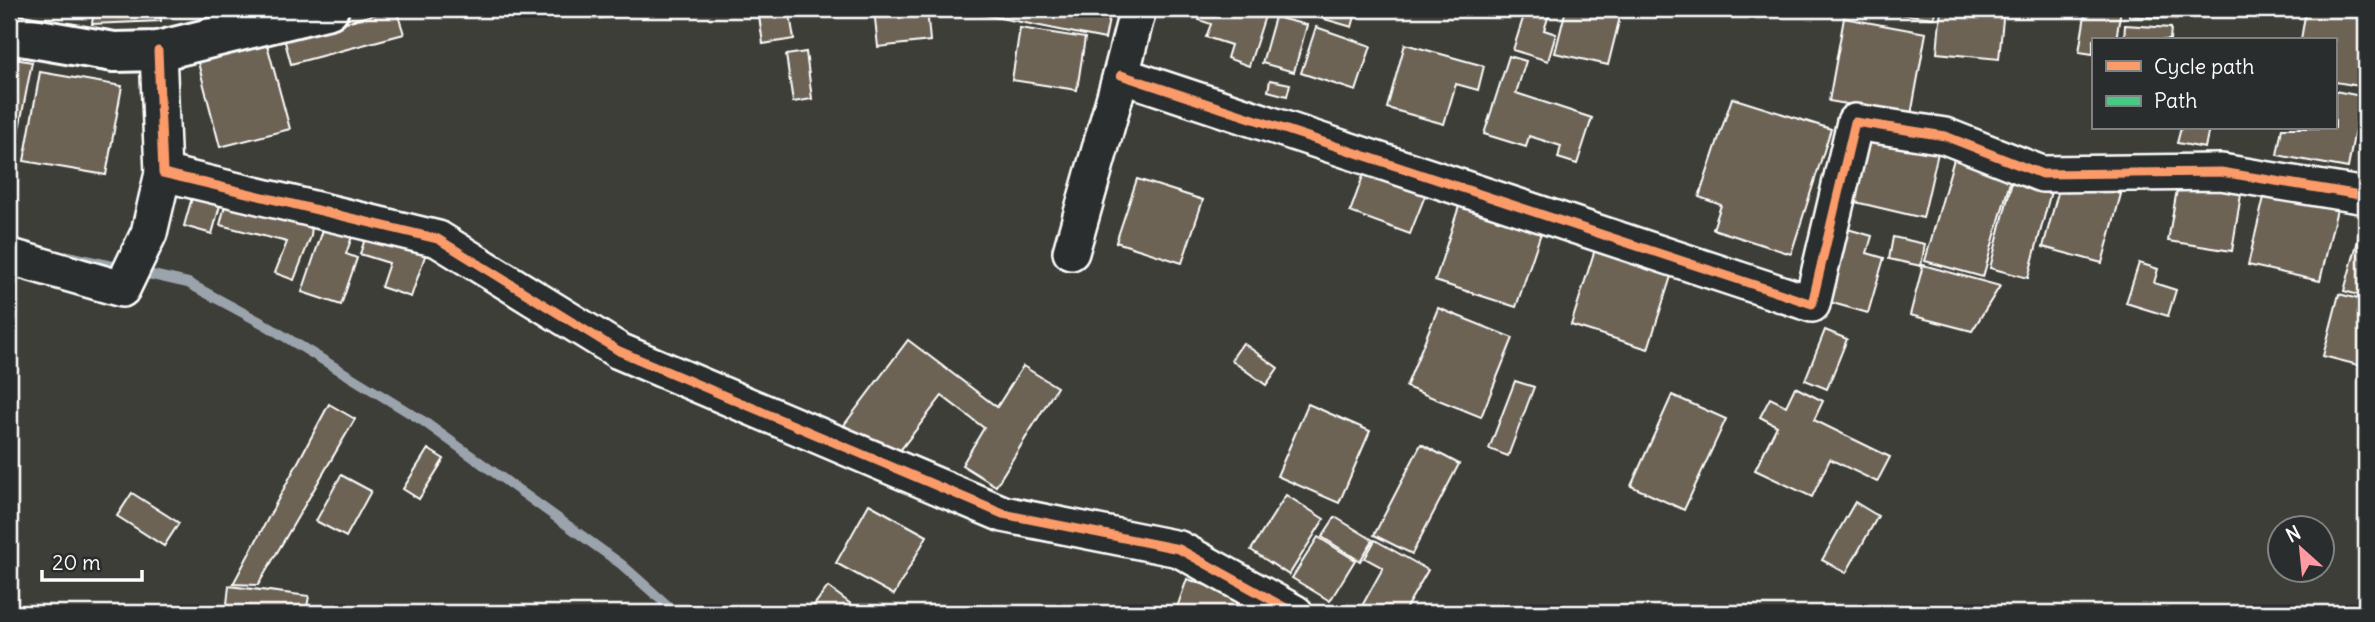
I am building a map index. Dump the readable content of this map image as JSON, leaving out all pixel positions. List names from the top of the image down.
{
  "legend": ["Cycle path", "Path"],
  "scale_bar": "20 m",
  "north": "top left"
}
